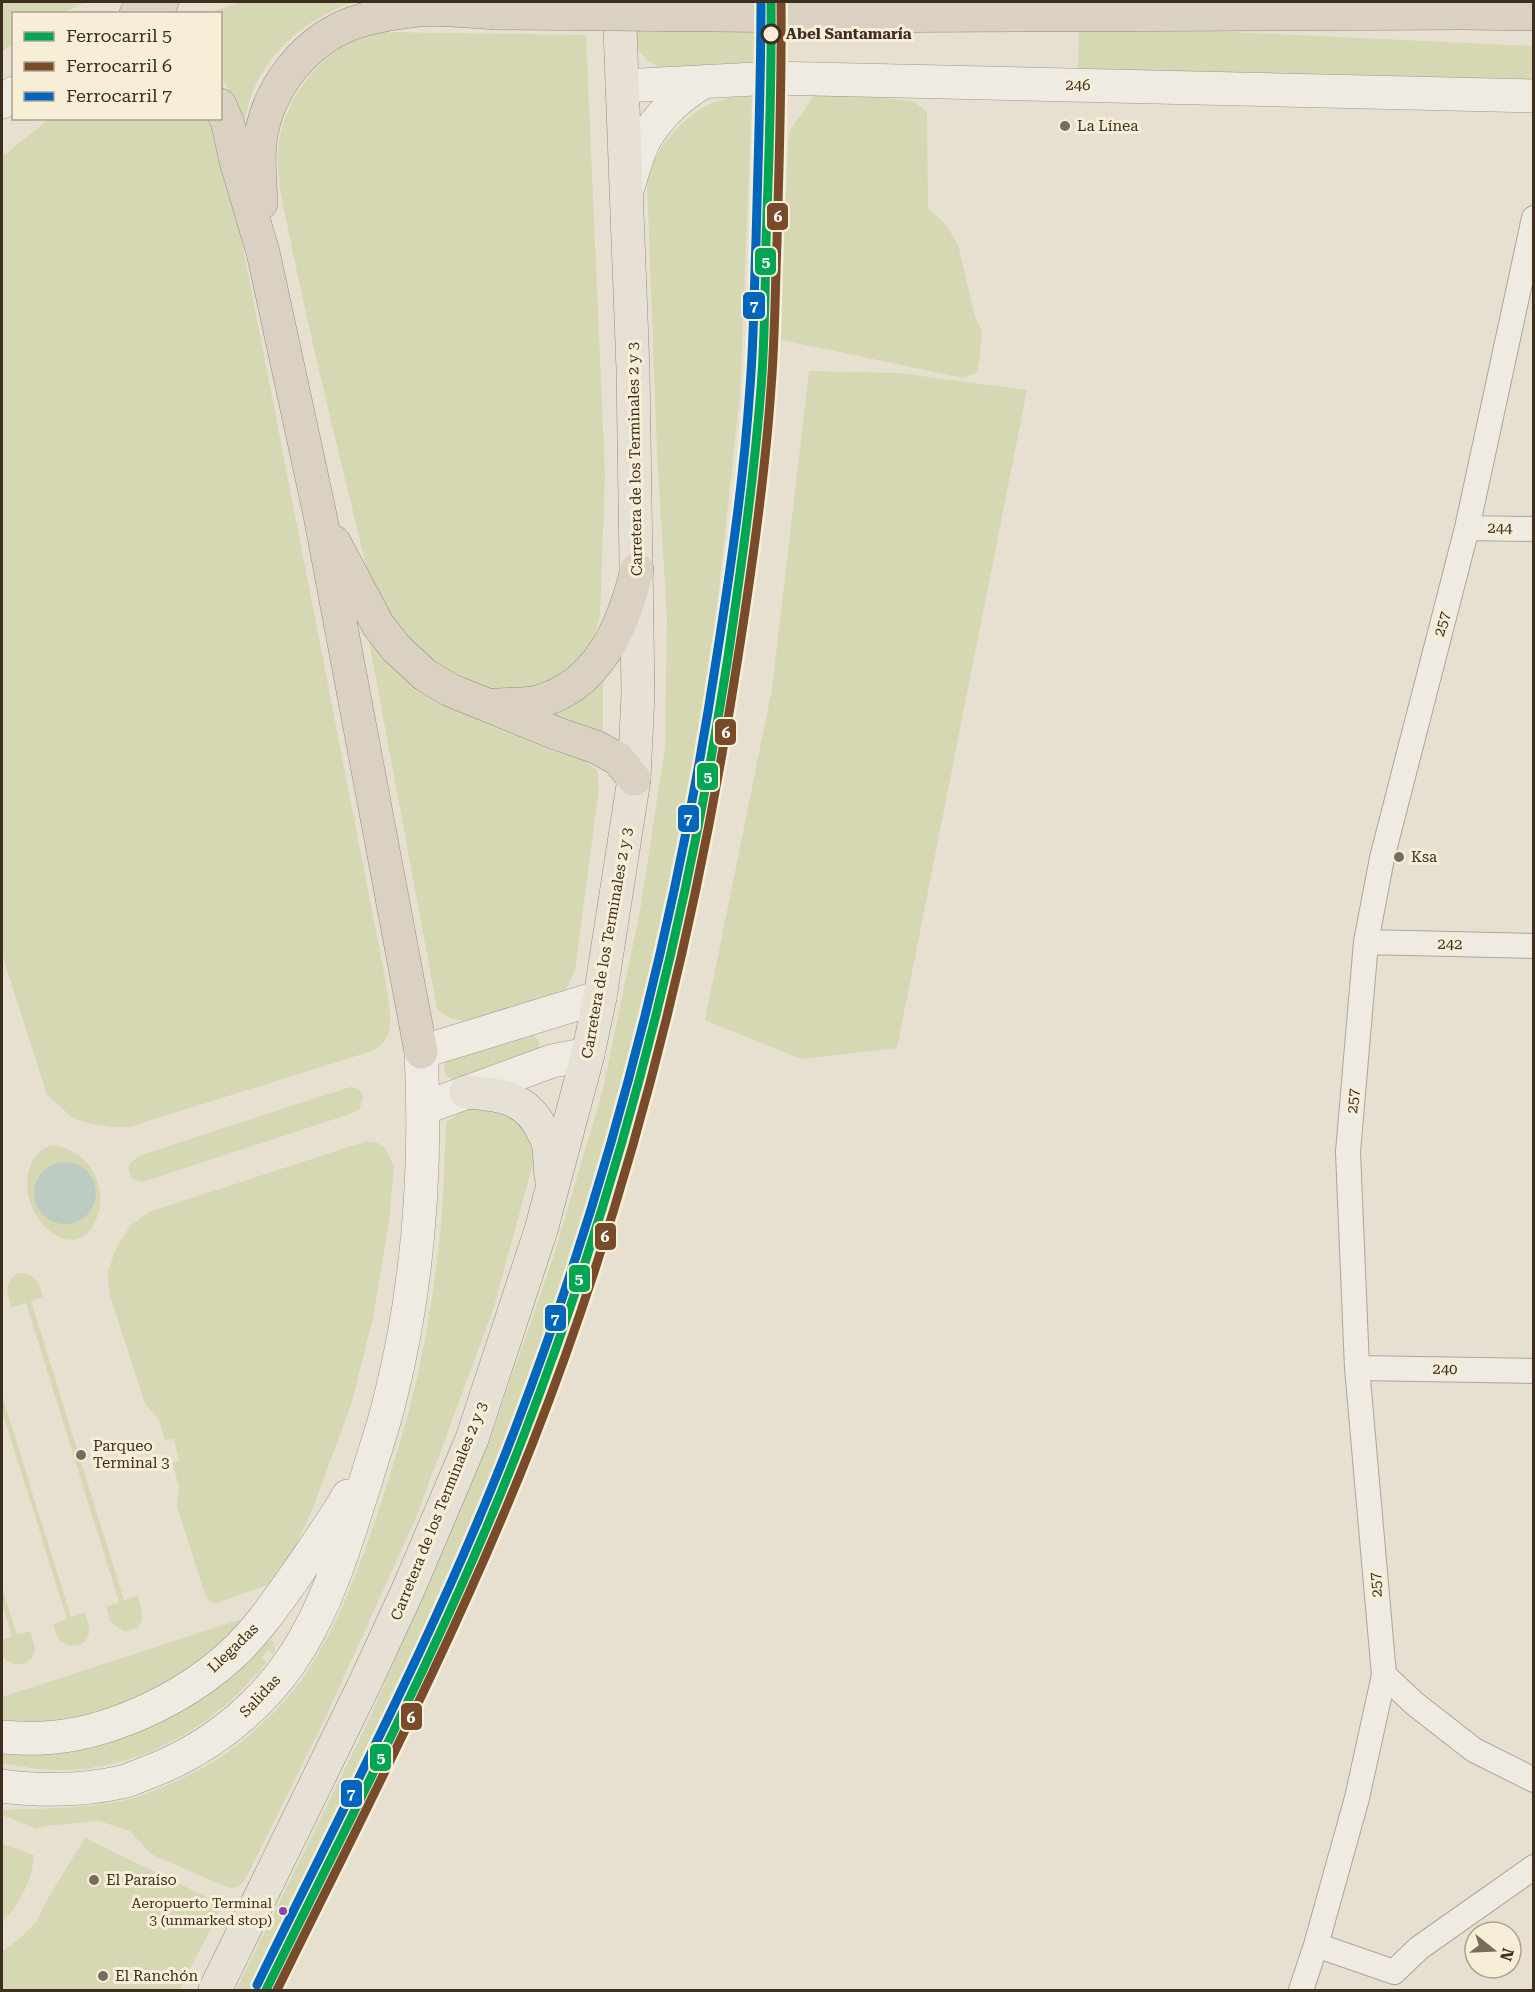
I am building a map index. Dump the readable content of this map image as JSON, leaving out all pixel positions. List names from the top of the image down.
{
  "streets": {
    "main road": [
      "246",
      "Carretera de los Terminales 2 y 3",
      "Llegadas",
      "Salidas"
    ],
    "street": [
      "244",
      "257",
      "242",
      "240"
    ]
  },
  "crossings": [
    ["246", "Carretera de los Terminales 2 y 3"],
    ["244", "257"],
    ["257", "242"],
    ["257", "240"],
    ["Llegadas", "Salidas"]
  ],
  "places": [
    "Abel Santamaría",
    "La Línea",
    "Ksa",
    "Parqueo Terminal 3",
    "El Paraíso",
    "Aeropuerto Terminal 3 (unmarked stop)",
    "El Ranchón"
  ],
  "lines": ["rail line 5", "rail line 6", "rail line 7"],
  "legend": ["Ferrocarril 5", "Ferrocarril 6", "Ferrocarril 7"],
  "north": "right"
}
